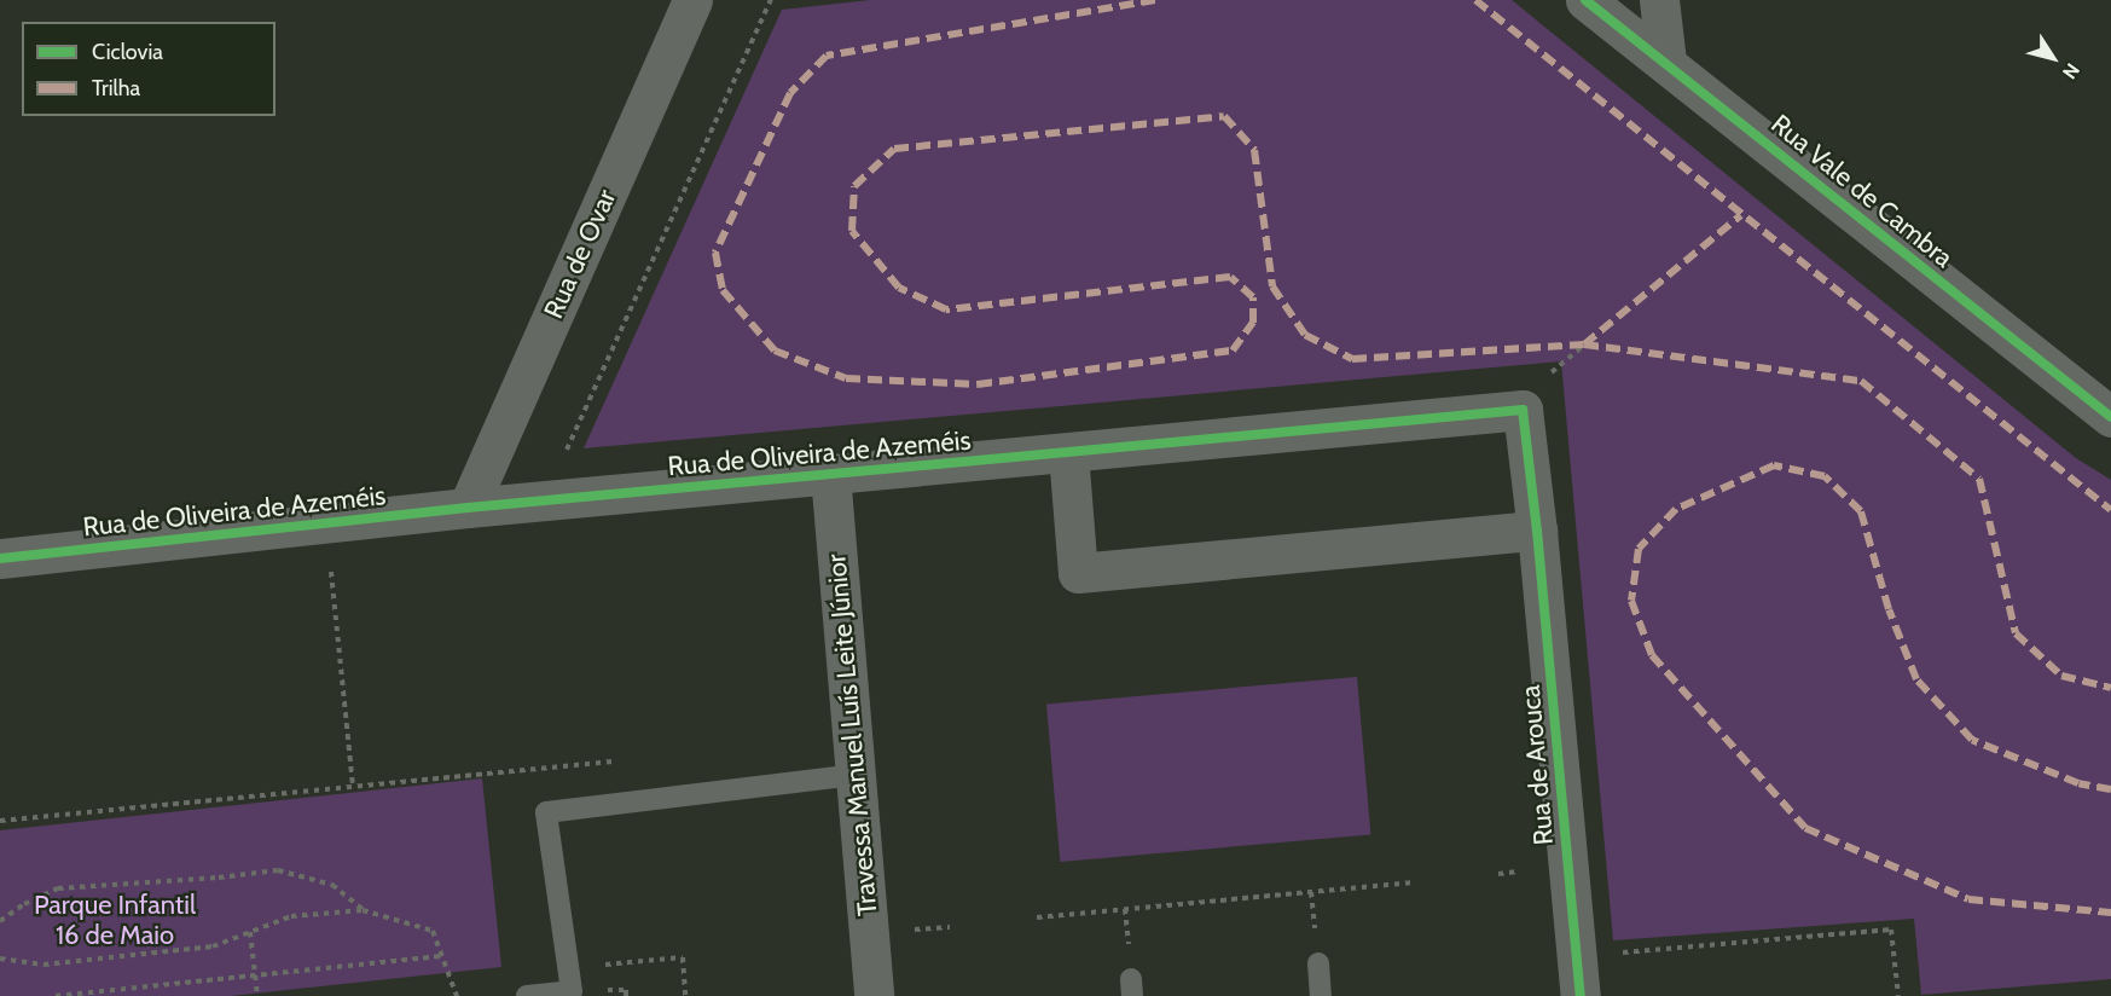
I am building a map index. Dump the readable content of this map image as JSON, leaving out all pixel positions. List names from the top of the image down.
{
  "streets": {
    "street": [
      "Rua Vale de Cambra",
      "Rua de Ovar",
      "Rua de Oliveira de Azeméis",
      "Travessa Manuel Luís Leite Júnior",
      "Rua de Arouca"
    ]
  },
  "crossings": [
    ["Rua de Ovar", "Rua de Oliveira de Azeméis"],
    ["Rua de Oliveira de Azeméis", "Travessa Manuel Luís Leite Júnior"],
    ["Rua de Oliveira de Azeméis", "Rua de Arouca"]
  ],
  "parks": ["Parque Infantil 16 de Maio"],
  "legend": ["Ciclovia", "Trilha"],
  "north": "bottom right"
}
